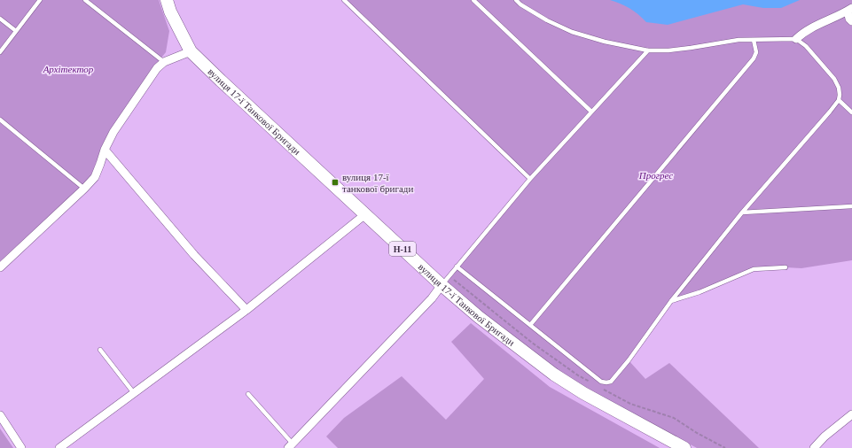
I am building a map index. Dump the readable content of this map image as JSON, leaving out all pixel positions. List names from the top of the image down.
{
  "streets": {
    "main road": ["вулиця 17-ї Танкової Бригади", "Н-11"]
  },
  "parks": ["Архітектор", "Прогрес"],
  "places": {
    "transit": ["вулиця 17-ї танкової бригади"]
  }
}
